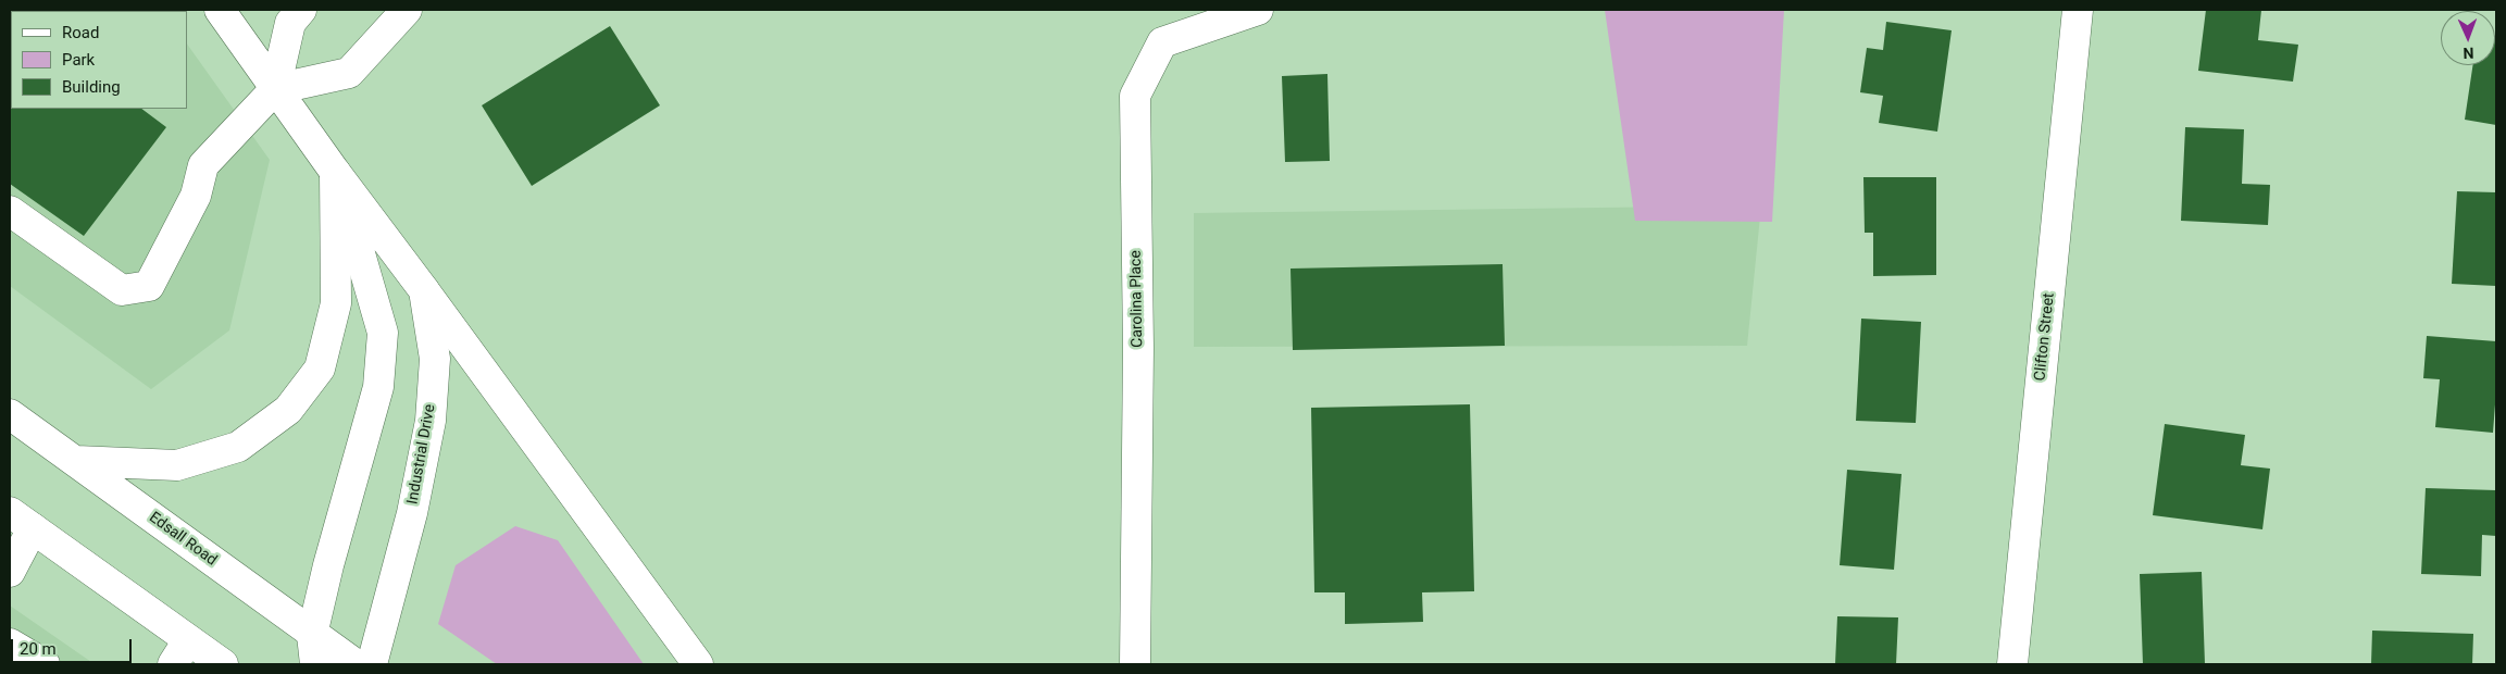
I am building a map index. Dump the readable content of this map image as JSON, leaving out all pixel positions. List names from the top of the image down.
{
  "streets": {
    "street": [
      "Carolina Place",
      "Clifton Street",
      "Industrial Drive",
      "Edsall Road"
    ]
  },
  "crossings": [
    ["Industrial Drive", "Edsall Road"]
  ],
  "legend": ["Road", "Park", "Building"],
  "scale_bar": "20 m",
  "north": "bottom"
}
